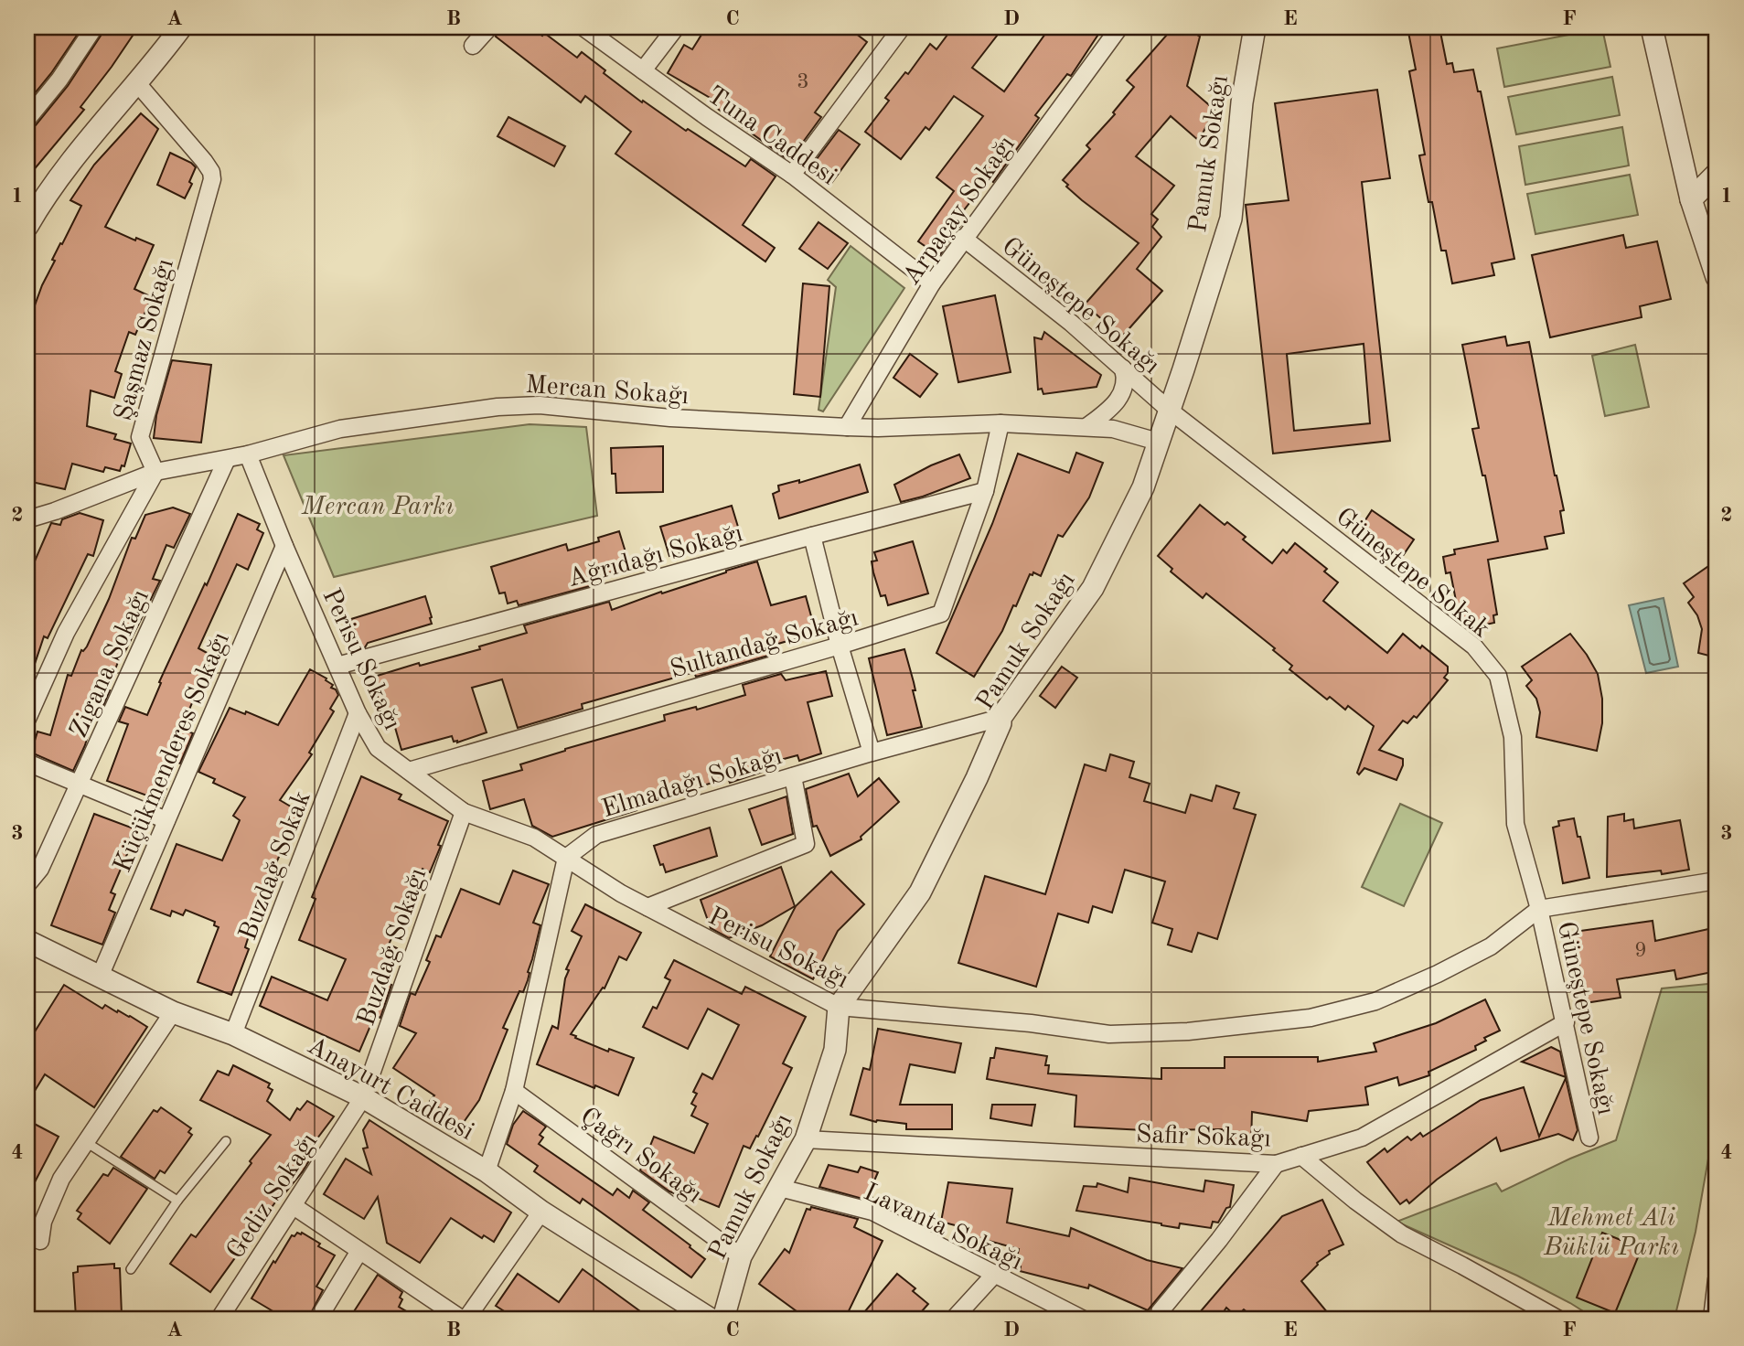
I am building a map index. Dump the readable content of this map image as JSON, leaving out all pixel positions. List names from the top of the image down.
{
  "streets": {
    "street": [
      "Tuna Caddesi",
      "Pamuk Sokağı",
      "Arpaçay Sokağı",
      "Güneştepe Sokağı",
      "Şaşmaz Sokağı",
      "Mercan Sokağı",
      "Ağrıdağı Sokağı",
      "Güneştepe Sokak",
      "Sultandağ Sokağı",
      "Perisu Sokağı",
      "Zigana Sokağı",
      "Küçükmenderes Sokağı",
      "Elmadağı Sokağı",
      "Buzdağ Sokak",
      "Buzdağ Sokağı",
      "Anayurt Caddesi",
      "Safir Sokağı",
      "Çağrı Sokağı",
      "Gediz Sokağı",
      "Lavanta Sokağı"
    ]
  },
  "crossings": [
    ["Tuna Caddesi", "Arpaçay Sokağı"],
    ["Pamuk Sokağı", "Güneştepe Sokağı"],
    ["Pamuk Sokağı", "Mercan Sokağı"],
    ["Pamuk Sokağı", "Güneştepe Sokak"],
    ["Pamuk Sokağı", "Perisu Sokağı"],
    ["Pamuk Sokağı", "Elmadağı Sokağı"],
    ["Pamuk Sokağı", "Safir Sokağı"],
    ["Pamuk Sokağı", "Çağrı Sokağı"],
    ["Pamuk Sokağı", "Lavanta Sokağı"],
    ["Arpaçay Sokağı", "Güneştepe Sokağı"],
    ["Arpaçay Sokağı", "Mercan Sokağı"],
    ["Güneştepe Sokağı", "Güneştepe Sokak"],
    ["Güneştepe Sokağı", "Perisu Sokağı"],
    ["Güneştepe Sokağı", "Safir Sokağı"],
    ["Şaşmaz Sokağı", "Mercan Sokağı"],
    ["Mercan Sokağı", "Sultandağ Sokağı"],
    ["Mercan Sokağı", "Perisu Sokağı"],
    ["Mercan Sokağı", "Zigana Sokağı"],
    ["Ağrıdağı Sokağı", "Sultandağ Sokağı"],
    ["Ağrıdağı Sokağı", "Perisu Sokağı"],
    ["Güneştepe Sokak", "Perisu Sokağı"],
    ["Sultandağ Sokağı", "Perisu Sokağı"],
    ["Perisu Sokağı", "Küçükmenderes Sokağı"],
    ["Perisu Sokağı", "Elmadağı Sokağı"],
    ["Perisu Sokağı", "Buzdağ Sokak"],
    ["Perisu Sokağı", "Buzdağ Sokağı"],
    ["Küçükmenderes Sokağı", "Anayurt Caddesi"],
    ["Buzdağ Sokak", "Anayurt Caddesi"],
    ["Buzdağ Sokağı", "Anayurt Caddesi"],
    ["Buzdağ Sokağı", "Gediz Sokağı"],
    ["Anayurt Caddesi", "Gediz Sokağı"]
  ],
  "parks": ["Mercan Parkı", "Mehmet Ali Büklü Parkı"],
  "house_numbers": ["3", "9"],
  "grid": {
    "columns": [
      "A",
      "B",
      "C",
      "D",
      "E",
      "F"
    ],
    "rows": [
      "1",
      "2",
      "3",
      "4"
    ]
  }
}
